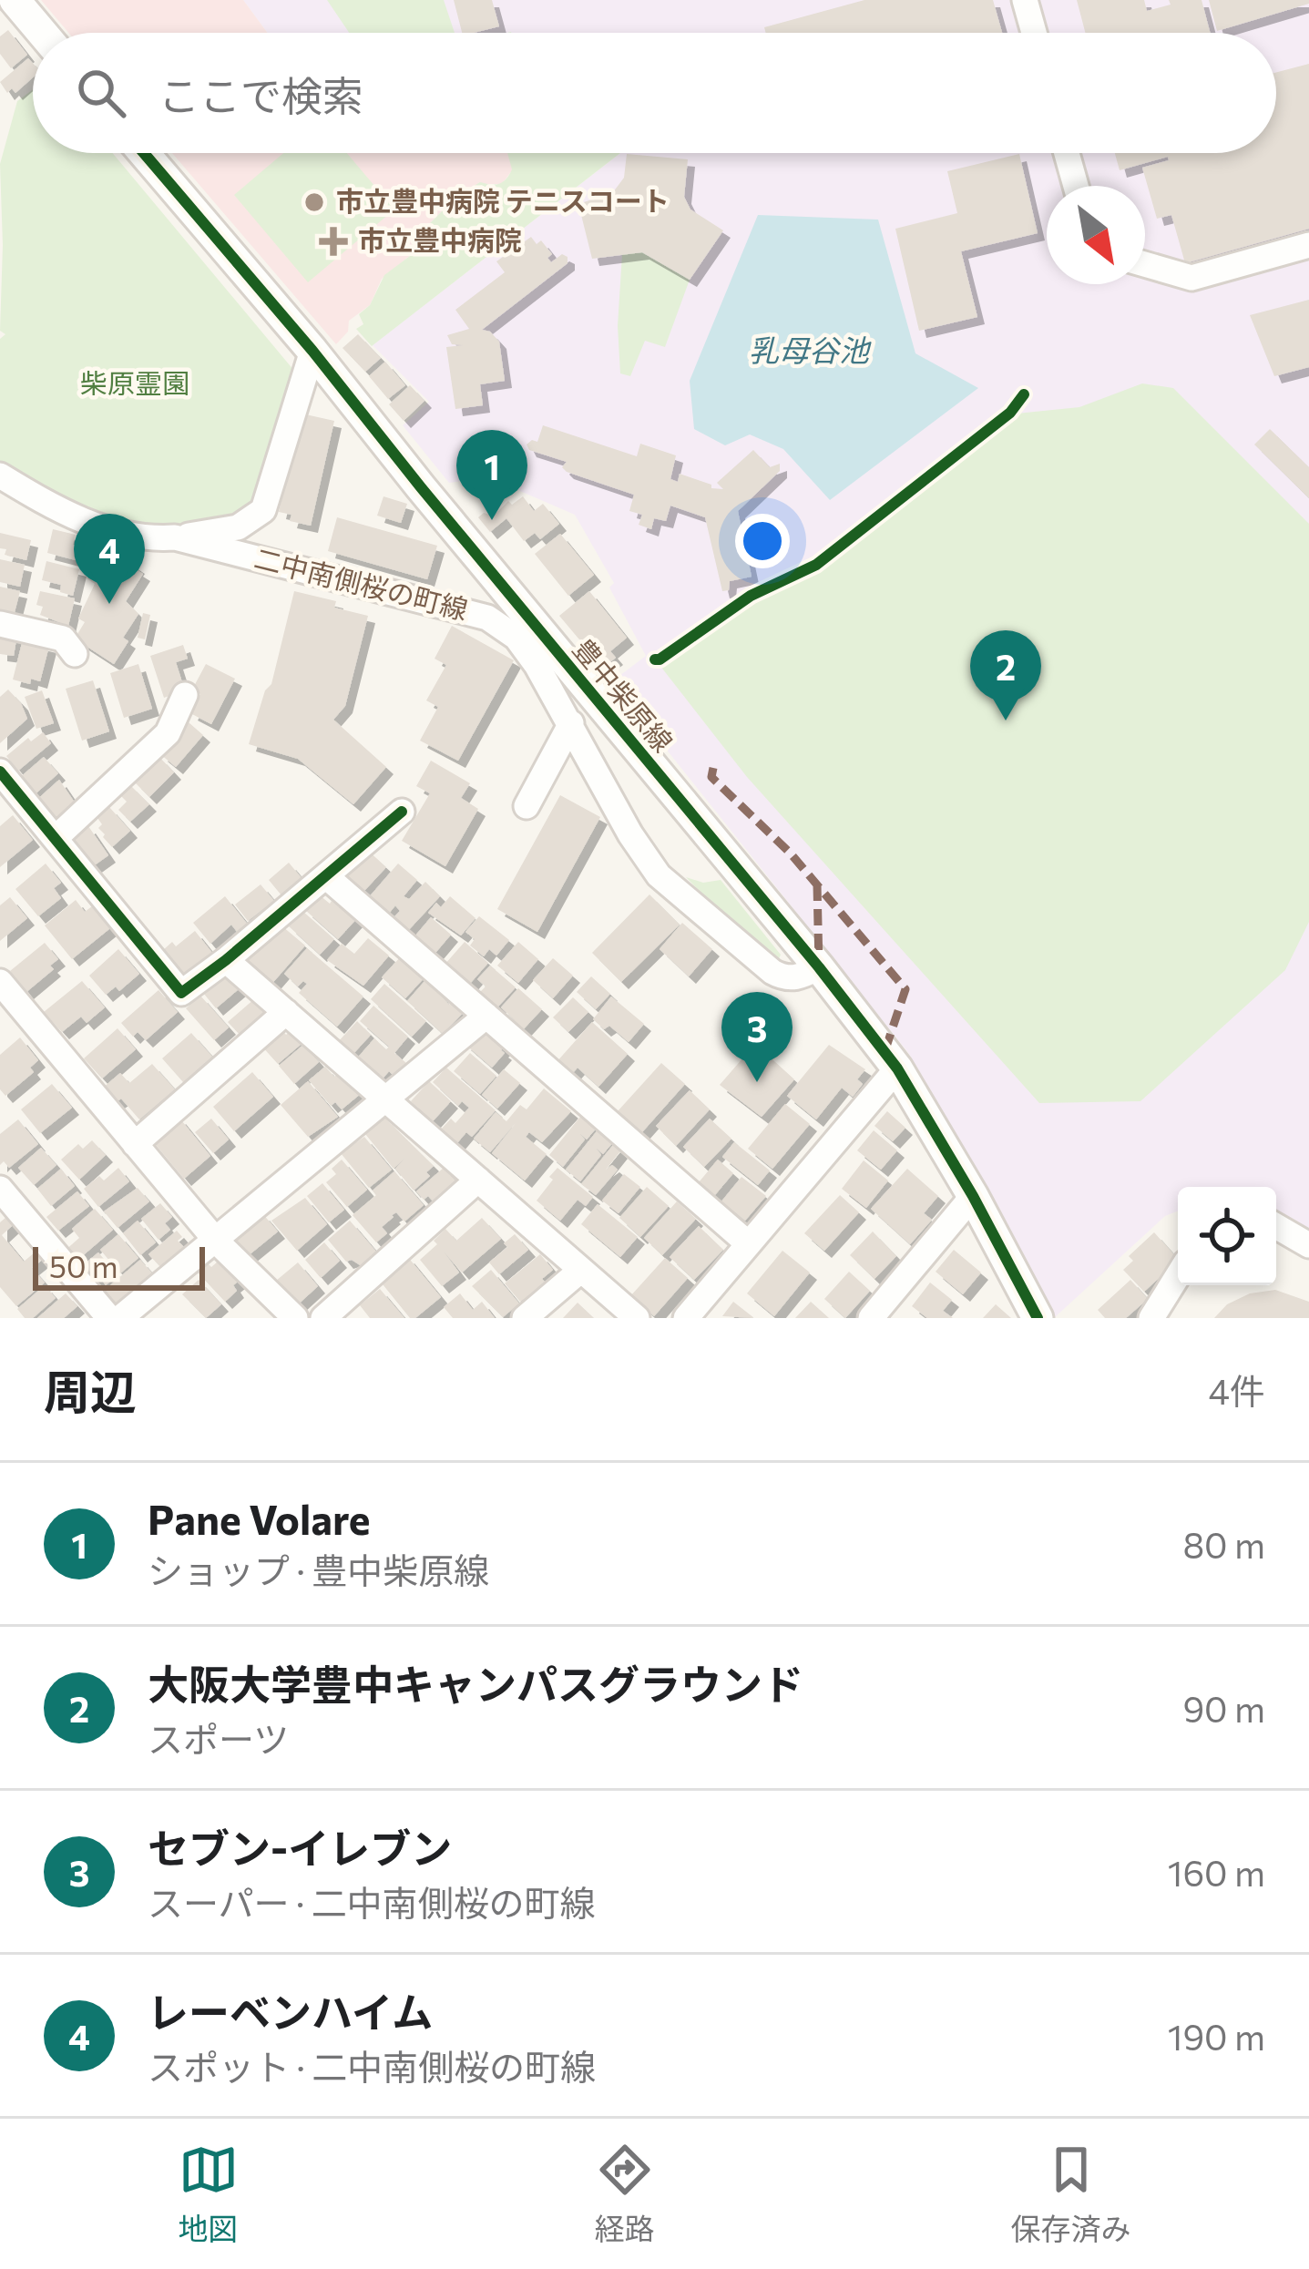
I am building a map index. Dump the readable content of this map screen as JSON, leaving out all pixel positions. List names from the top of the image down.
{
  "streets": {
    "street": ["二中南側桜の町線", "豊中柴原線"]
  },
  "crossings": [
    ["二中南側桜の町線", "豊中柴原線"]
  ],
  "water": ["乳母谷池"],
  "parks": ["柴原霊園"],
  "places": {
    "other": ["市立豊中病院 テニスコート"],
    "health": ["市立豊中病院"]
  },
  "scale_bar": "50 m",
  "north": "bottom right",
  "page": {
    "search": "ここで検索",
    "pins": [
      "1",
      "4",
      "2",
      "3"
    ],
    "scale": "50 m",
    "heading": ["周辺", "4件"],
    "list": [
      {
        "mark": "1",
        "name": "Pane Volare",
        "note": "ショップ · 豊中柴原線",
        "value": "80 m"
      },
      {
        "mark": "2",
        "name": "大阪大学豊中キャンパスグラウンド",
        "note": "スポーツ",
        "value": "90 m"
      },
      {
        "mark": "3",
        "name": "セブン-イレブン",
        "note": "スーパー · 二中南側桜の町線",
        "value": "160 m"
      },
      {
        "mark": "4",
        "name": "レーベンハイム",
        "note": "スポット · 二中南側桜の町線",
        "value": "190 m"
      }
    ],
    "nav": ["地図", "経路", "保存済み"]
  }
}
